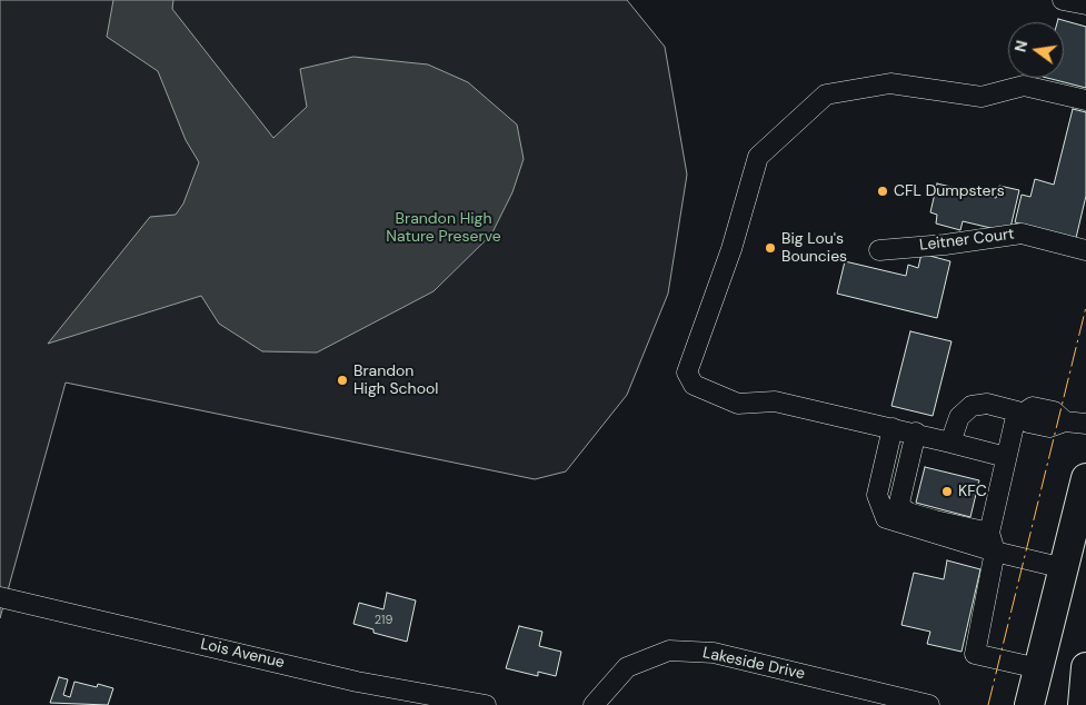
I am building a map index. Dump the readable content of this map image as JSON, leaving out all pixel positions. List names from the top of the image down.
{
  "streets": {
    "street": ["Leitner Court", "Lois Avenue", "Lakeside Drive"]
  },
  "parks": ["Brandon High Nature Preserve"],
  "places": [
    "CFL Dumpsters",
    "Big Lou's Bouncies",
    "Brandon High School",
    "KFC"
  ],
  "house_numbers": ["219"],
  "north": "left"
}
